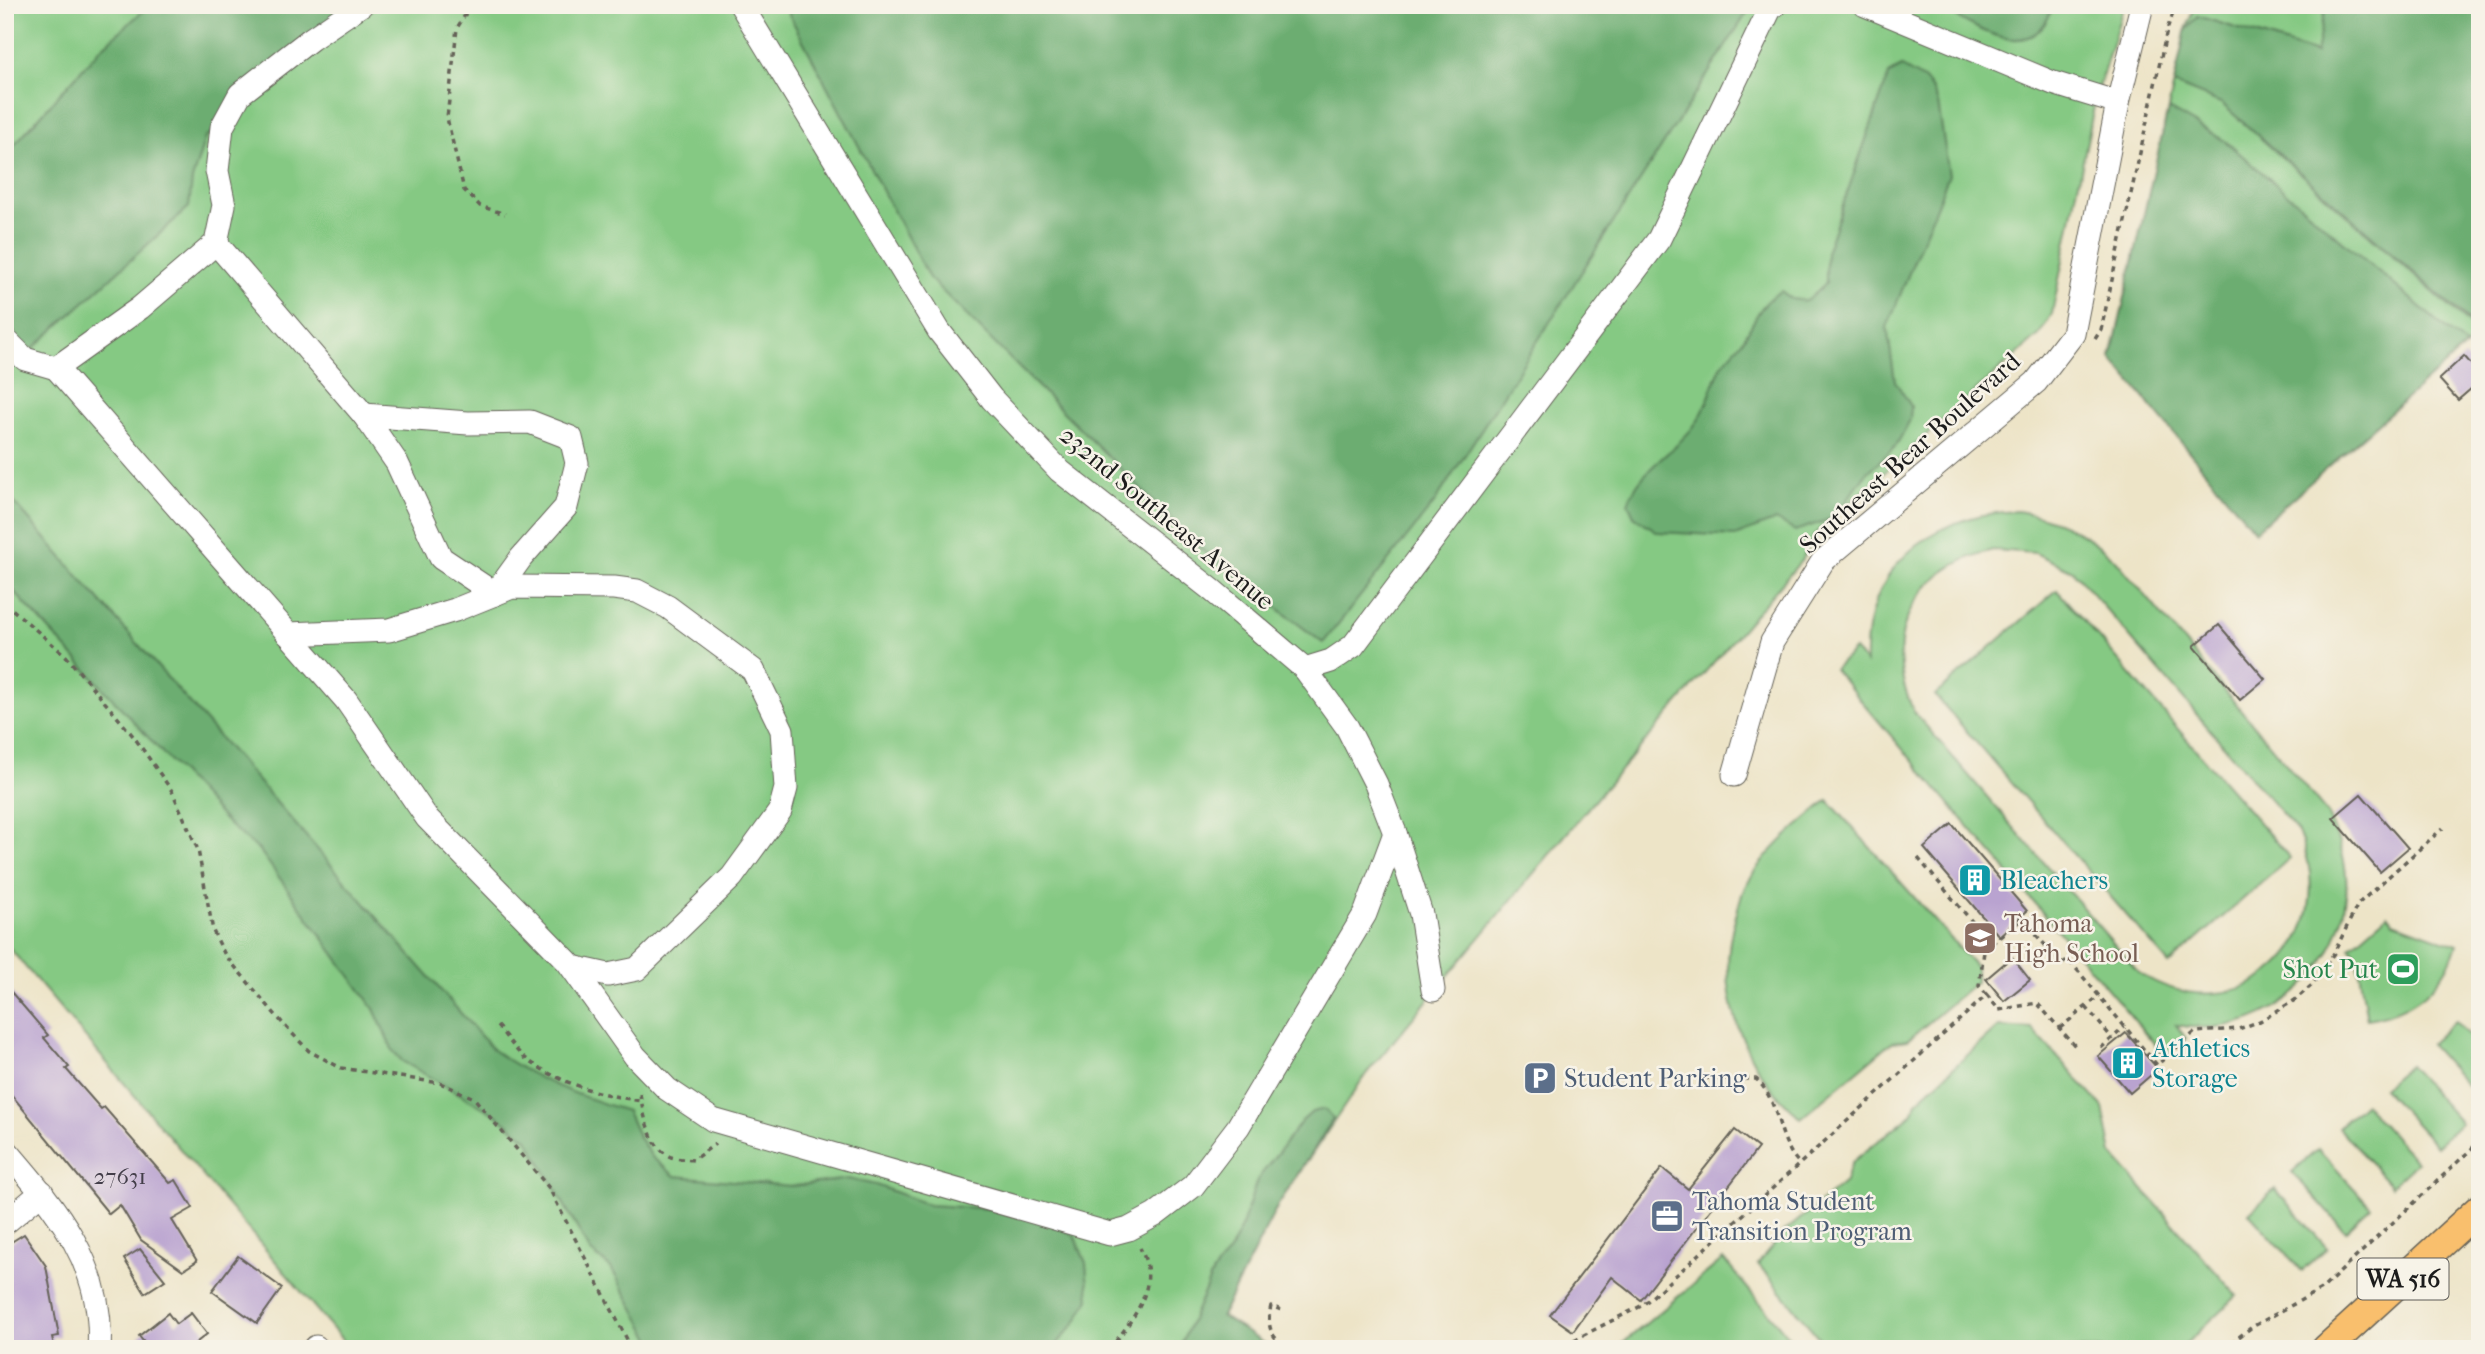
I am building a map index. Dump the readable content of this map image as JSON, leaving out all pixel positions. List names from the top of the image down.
{
  "streets": {
    "main road": ["WA 516"],
    "street": ["Southeast Bear Boulevard", "232nd Southeast Avenue"]
  },
  "places": {
    "building": ["Bleachers", "Athletics Storage"],
    "school or university": ["Tahoma High School"],
    "sports": ["Shot Put"],
    "parking": ["Student Parking"],
    "office": ["Tahoma Student Transition Program"]
  },
  "house_numbers": ["27631"]
}
